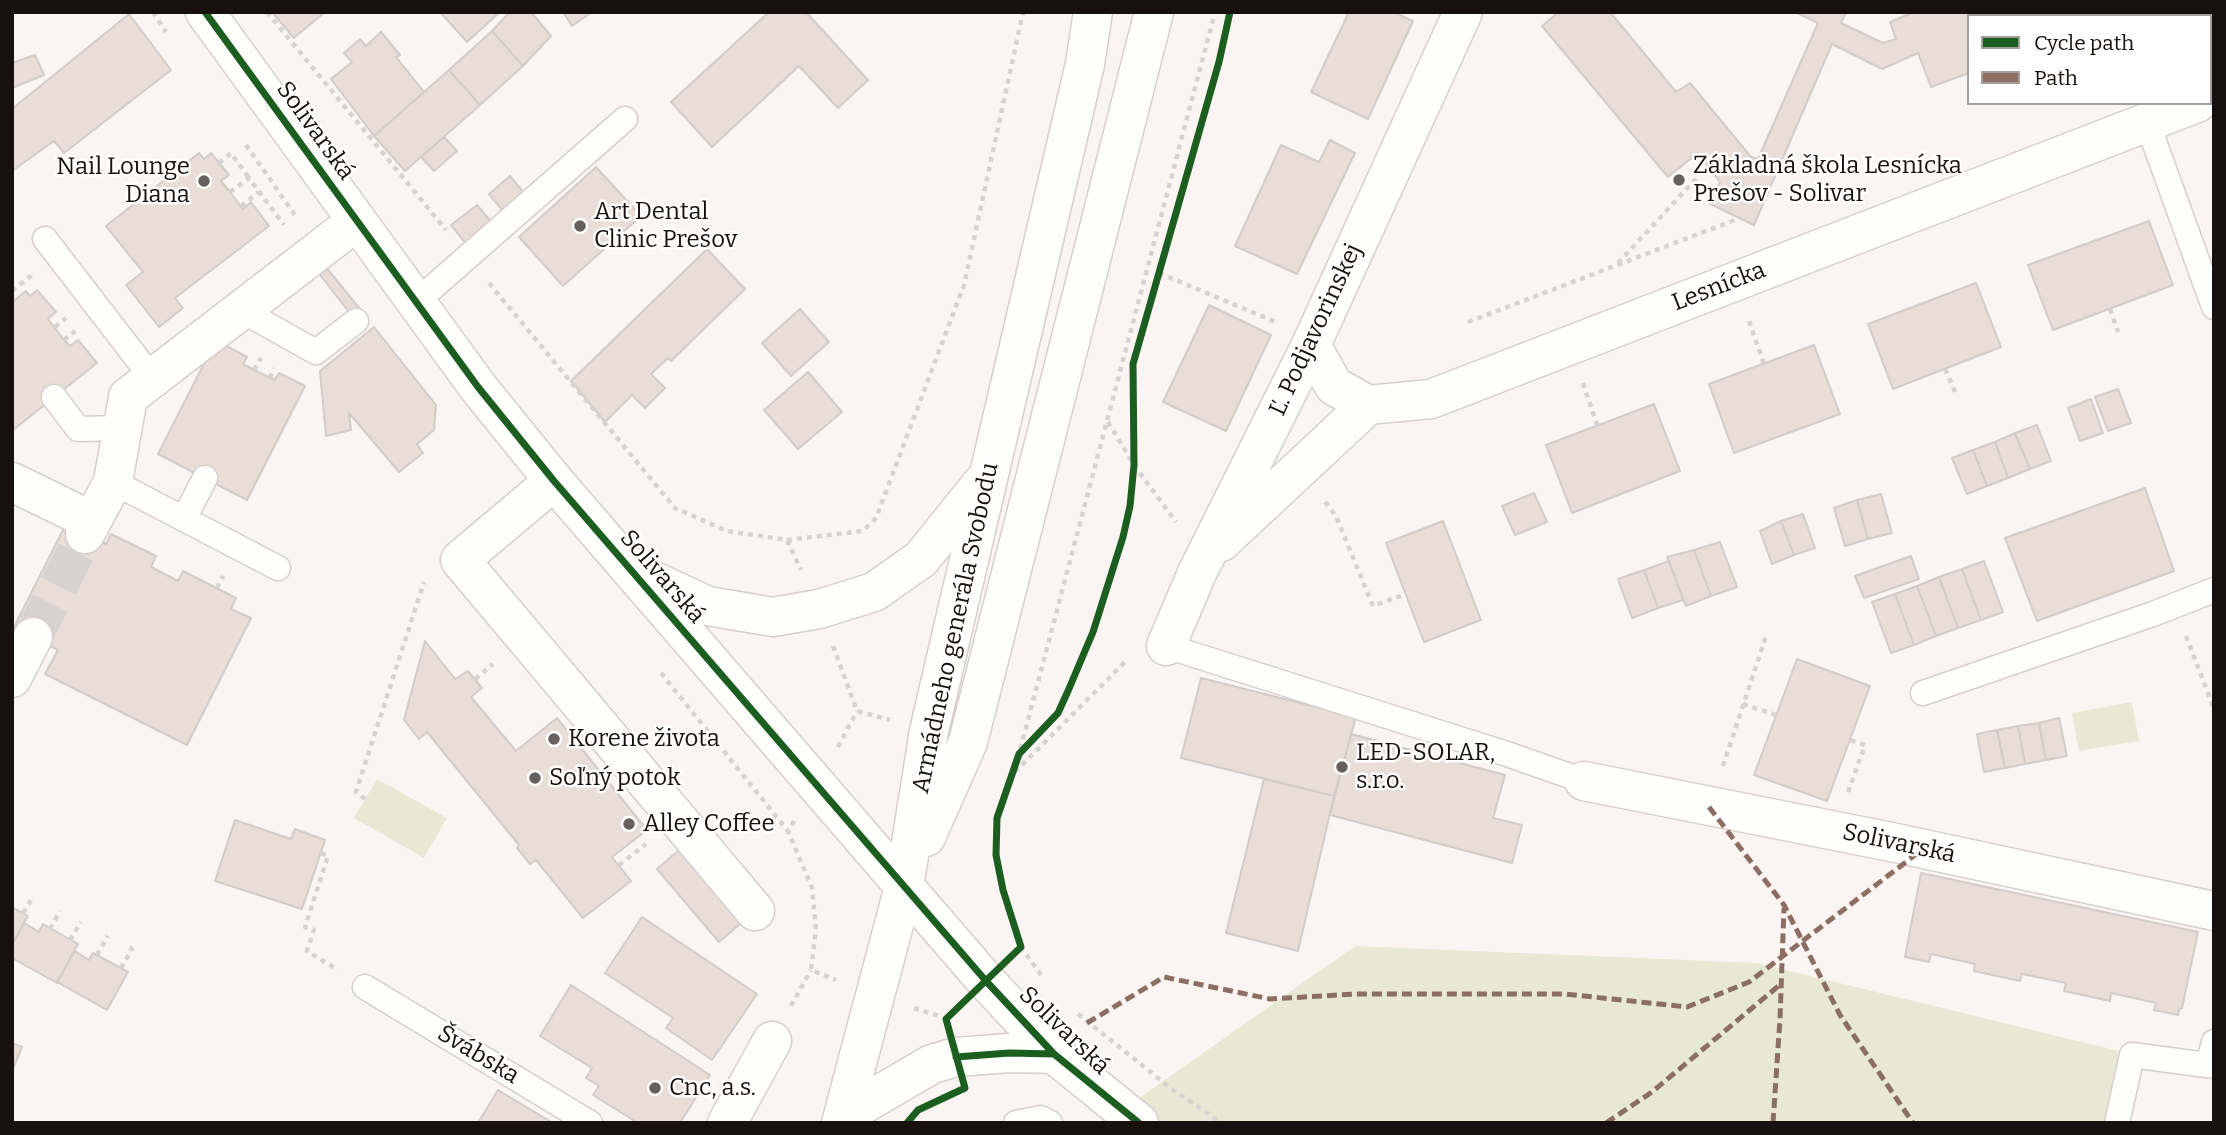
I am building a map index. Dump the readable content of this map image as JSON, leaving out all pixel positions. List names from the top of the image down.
{
  "streets": {
    "street": [
      "Solivarská",
      "Lesnícka",
      "Ľ. Podjavorinskej",
      "Armádneho generála Svobodu"
    ],
    "lane": ["Švábska"]
  },
  "crossings": [
    ["Solivarská", "Armádneho generála Svobodu"]
  ],
  "places": [
    "Základná škola Lesnícka Prešov - Solivar",
    "Nail Lounge Diana",
    "Art Dental Clinic Prešov",
    "Korene života",
    "LED-SOLAR, s.r.o.",
    "Soľný potok",
    "Alley Coffee",
    "Cnc, a.s."
  ],
  "legend": ["Cycle path", "Path"]
}
